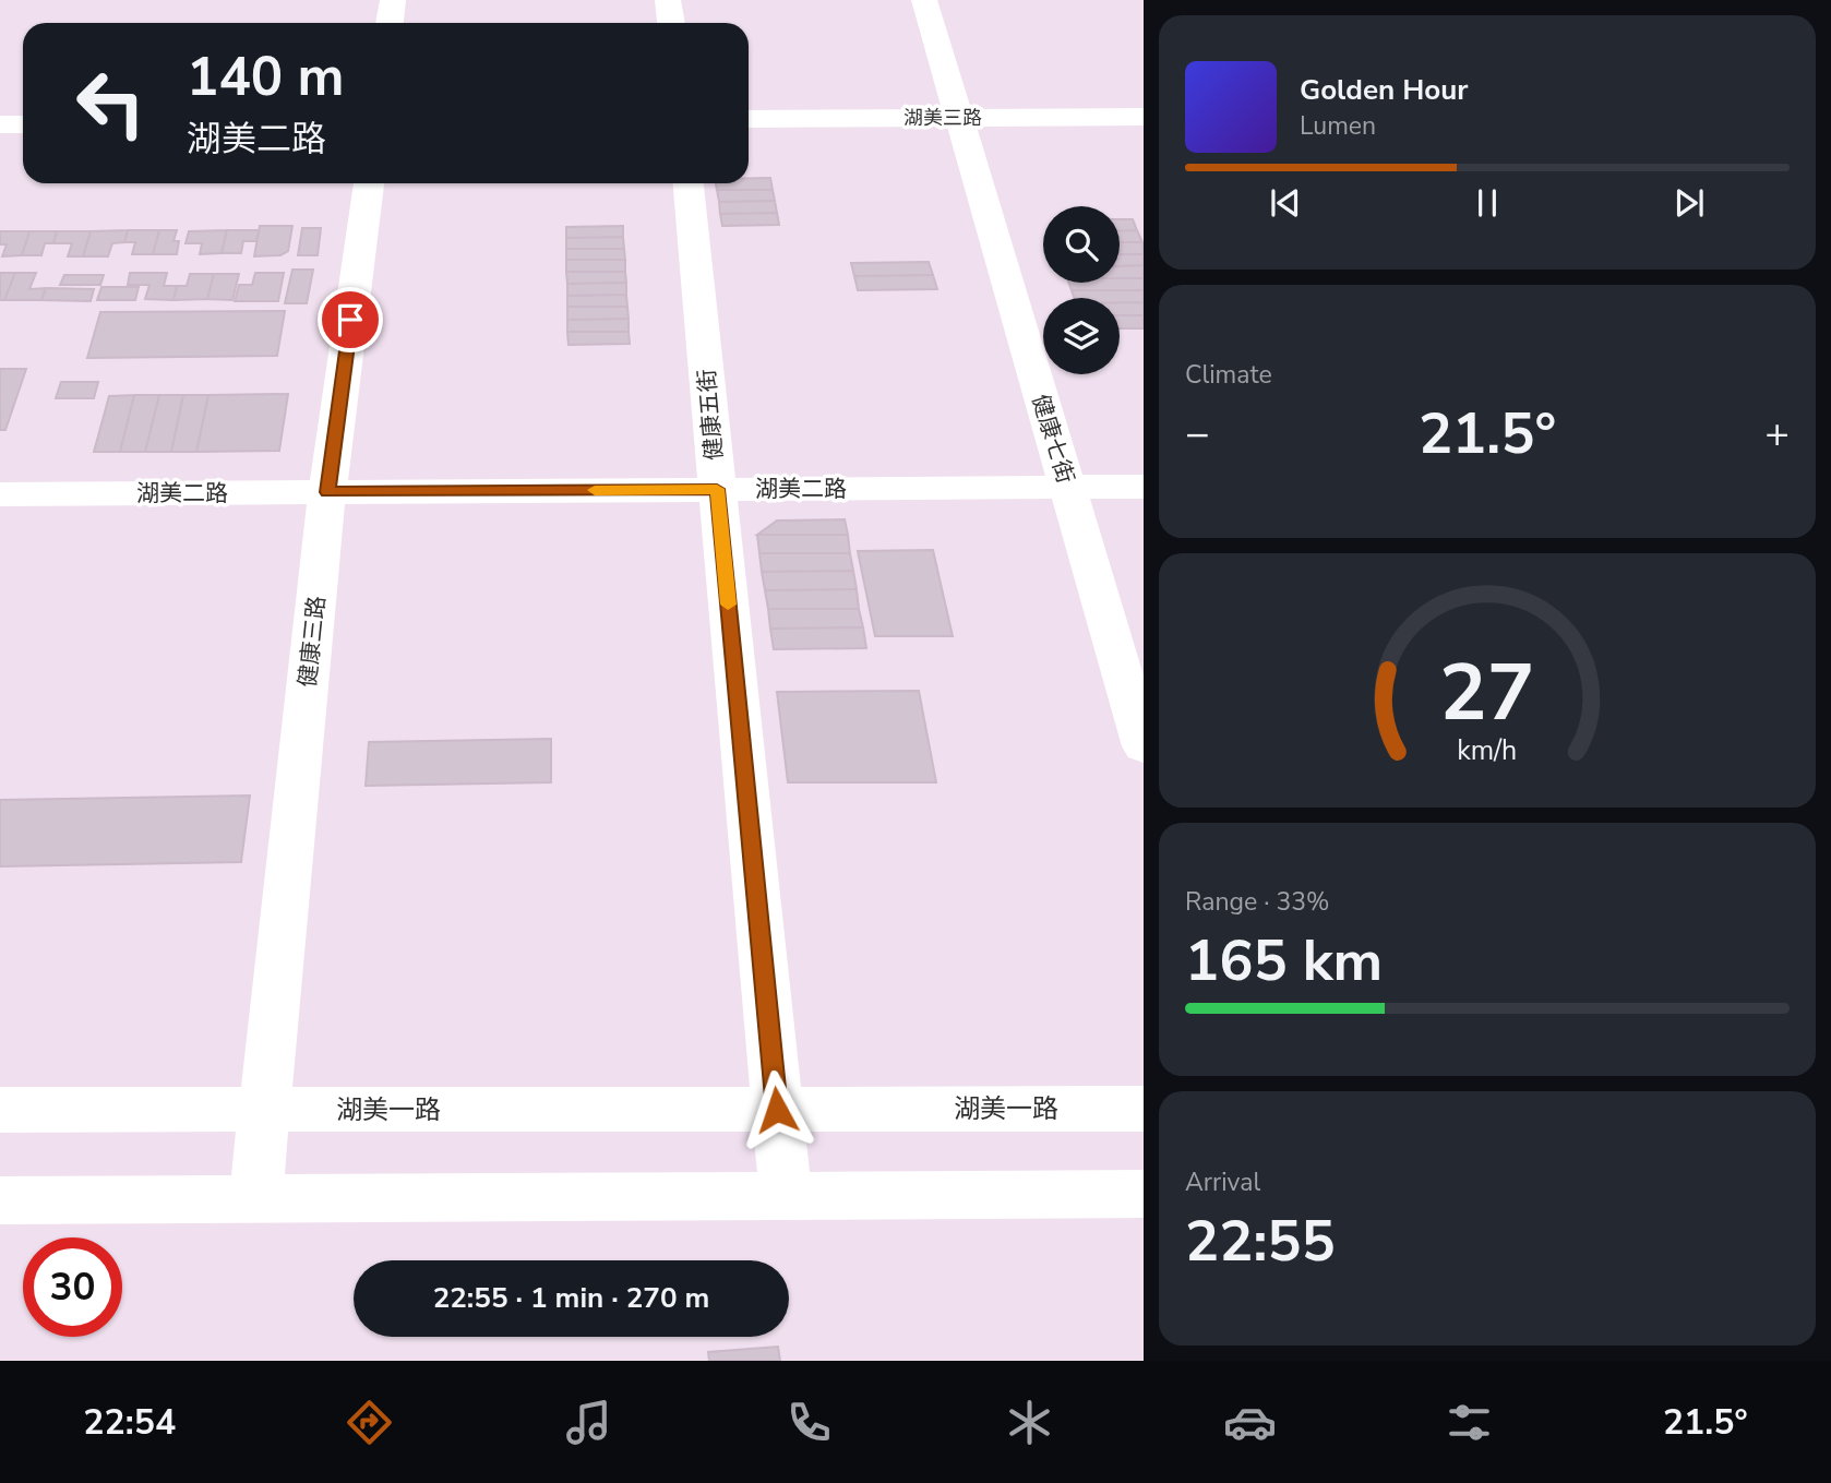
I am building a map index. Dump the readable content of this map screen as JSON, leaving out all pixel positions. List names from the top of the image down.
{
  "streets": {
    "street": [
      "湖美三路",
      "健康五街",
      "健康七街",
      "湖美二路",
      "健康三路",
      "湖美一路"
    ]
  },
  "crossings": [
    ["湖美三路", "健康七街"],
    ["健康五街", "湖美二路"],
    ["健康五街", "湖美一路"],
    ["健康七街", "湖美二路"],
    ["湖美二路", "健康三路"],
    ["健康三路", "湖美一路"]
  ],
  "page": {
    "turn": ["140 m", "湖美二路"],
    "song": ["Golden Hour", "Lumen"],
    "tile": [
      "Climate",
      ["Range · 33%", "165 km"],
      ["Arrival", "22:55"]
    ],
    "heat": ["−", "21.5°", "+"],
    "limit": "30",
    "trip": "22:55 · 1 min · 270 m",
    "tabs": ["22:54", "21.5°"],
    "gauge": ["27", "km/h"]
  }
}
